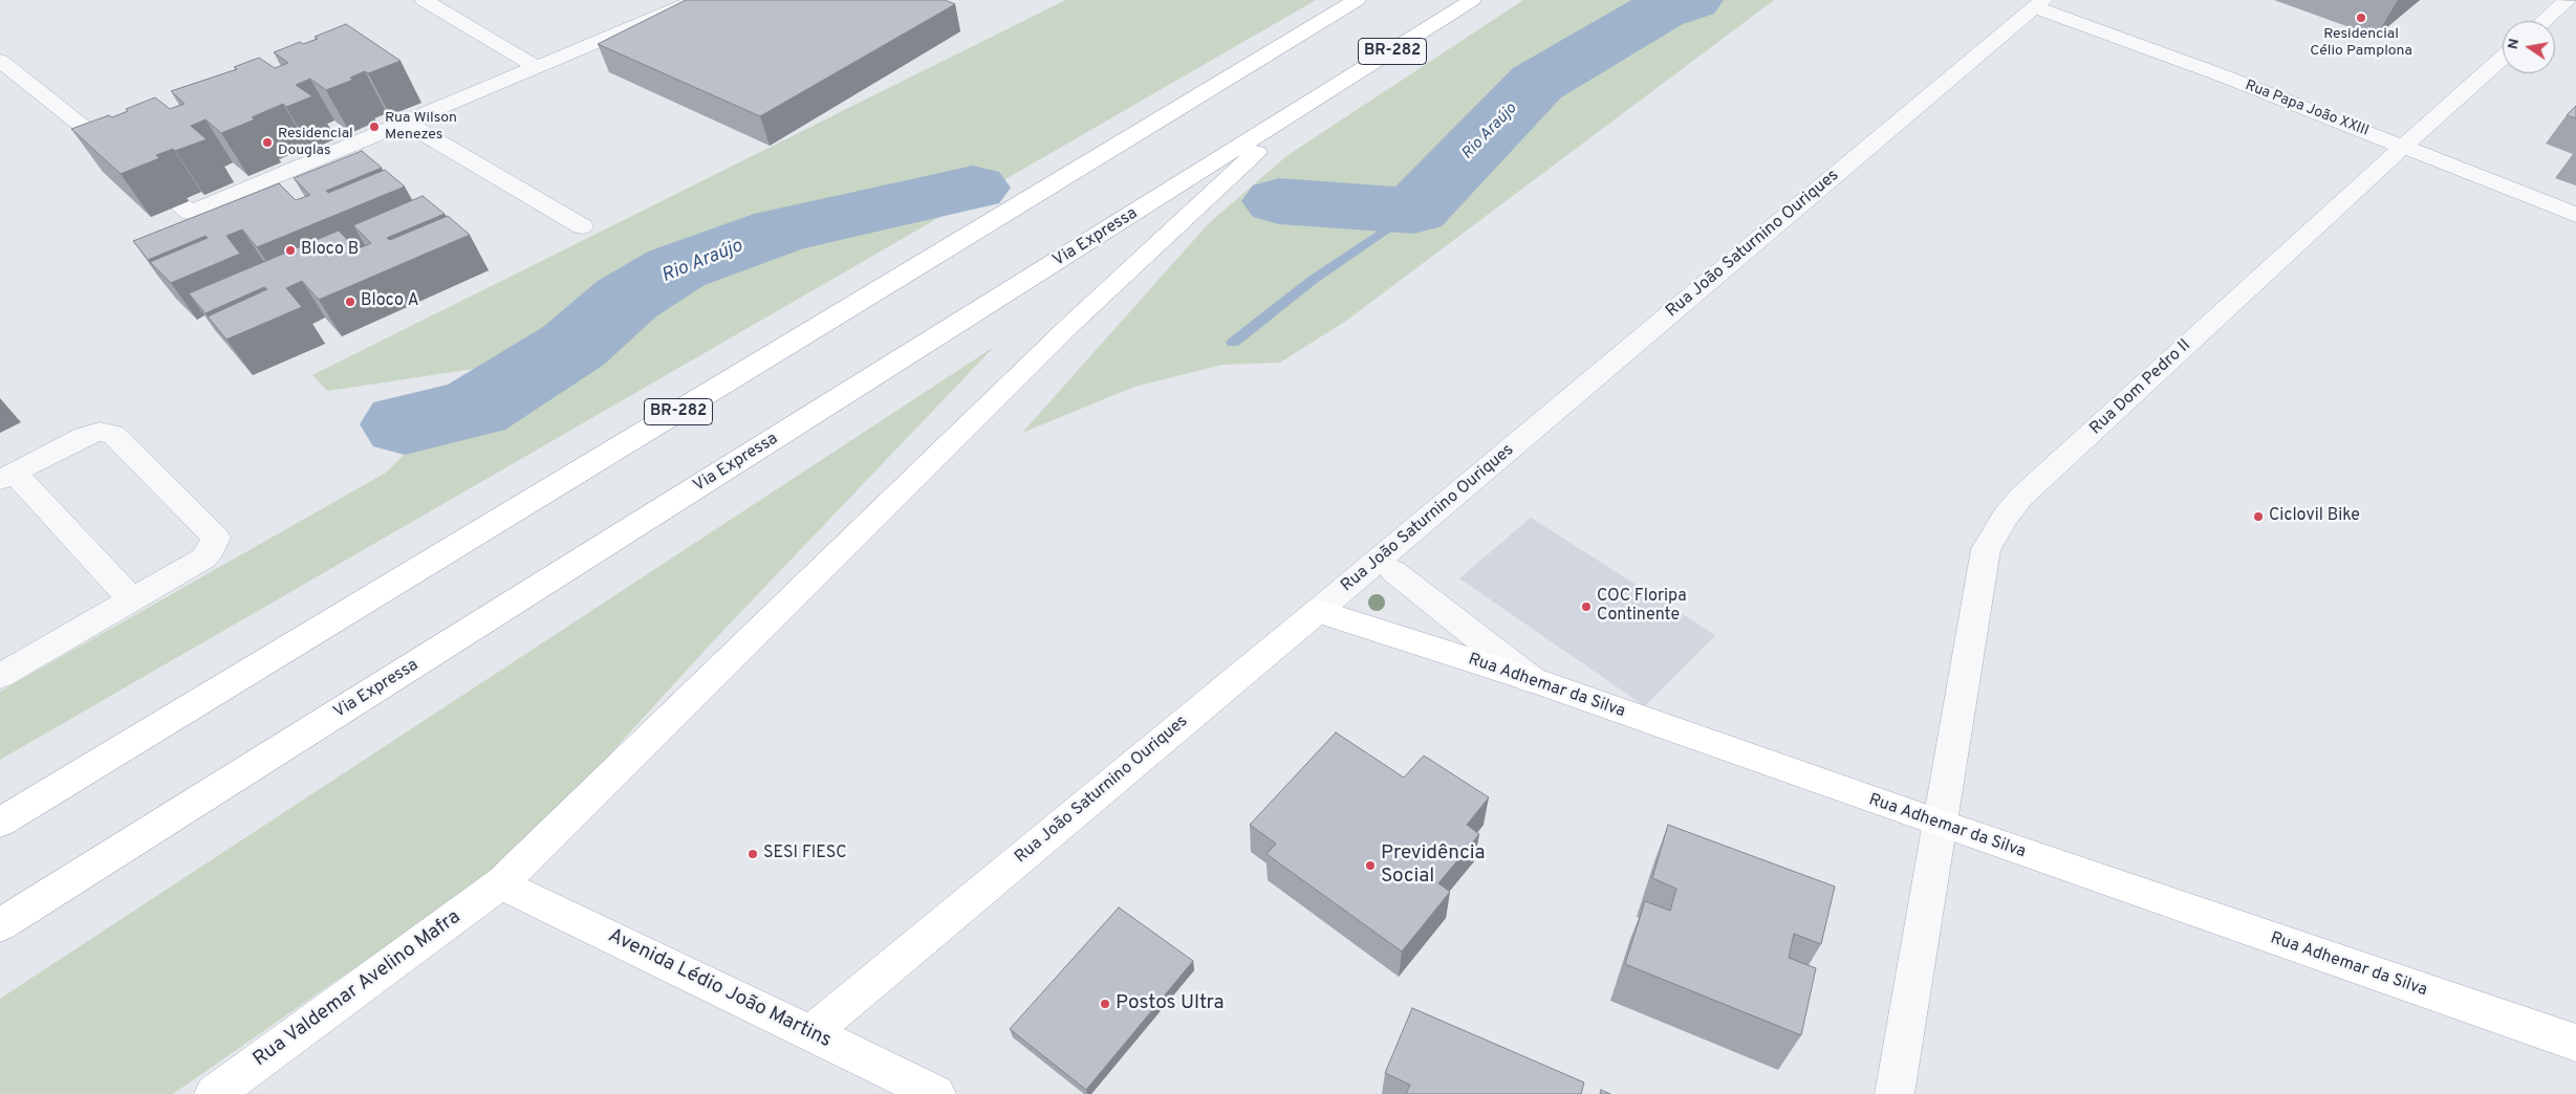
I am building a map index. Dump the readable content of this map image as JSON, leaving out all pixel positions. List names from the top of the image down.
{
  "streets": {
    "main road": [
      "BR-282",
      "Via Expressa",
      "Rua João Saturnino Ouriques",
      "Rua Adhemar da Silva",
      "Rua Valdemar Avelino Mafra",
      "Avenida Lédio João Martins"
    ],
    "street": ["Rua Papa João XXIII", "Rua Dom Pedro II"]
  },
  "crossings": [
    ["Rua Papa João XXIII", "Rua João Saturnino Ouriques"],
    ["Rua Papa João XXIII", "Rua Dom Pedro II"],
    ["Via Expressa", "Rua Valdemar Avelino Mafra"],
    ["Rua João Saturnino Ouriques", "Rua Adhemar da Silva"],
    ["Rua João Saturnino Ouriques", "Avenida Lédio João Martins"],
    ["Rua Dom Pedro II", "Rua Adhemar da Silva"],
    ["Rua Valdemar Avelino Mafra", "Avenida Lédio João Martins"]
  ],
  "water": ["Rio Araújo"],
  "places": [
    "Residencial Célio Pamplona",
    "Rua Wilson Menezes",
    "Residencial Douglas",
    "Bloco B",
    "Bloco A",
    "Ciclovil Bike",
    "COC Floripa Continente",
    "SESI FIESC",
    "Previdência Social",
    "Postos Ultra"
  ],
  "north": "left"
}
